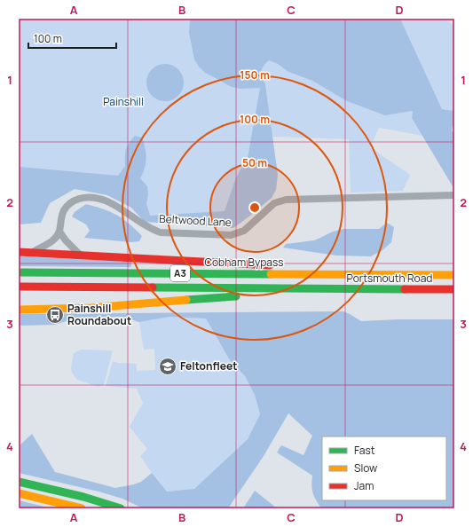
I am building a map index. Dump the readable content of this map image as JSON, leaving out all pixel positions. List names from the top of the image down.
{
  "streets": {
    "main road": ["Cobham Bypass", "A3", "Portsmouth Road"],
    "street": ["Beltwood Lane"]
  },
  "crossings": [
    ["Cobham Bypass", "Portsmouth Road"],
    ["A3", "Portsmouth Road"]
  ],
  "parks": ["Painshill"],
  "places": {
    "bus stop": ["Painshill Roundabout"],
    "school or university": ["Feltonfleet"]
  },
  "legend": ["Fast", "Slow", "Jam"],
  "scale_bar": "100 m",
  "grid": {
    "columns": [
      "A",
      "B",
      "C",
      "D"
    ],
    "rows": [
      "1",
      "2",
      "3",
      "4"
    ]
  },
  "rings": ["150 m", "100 m", "50 m"]
}
